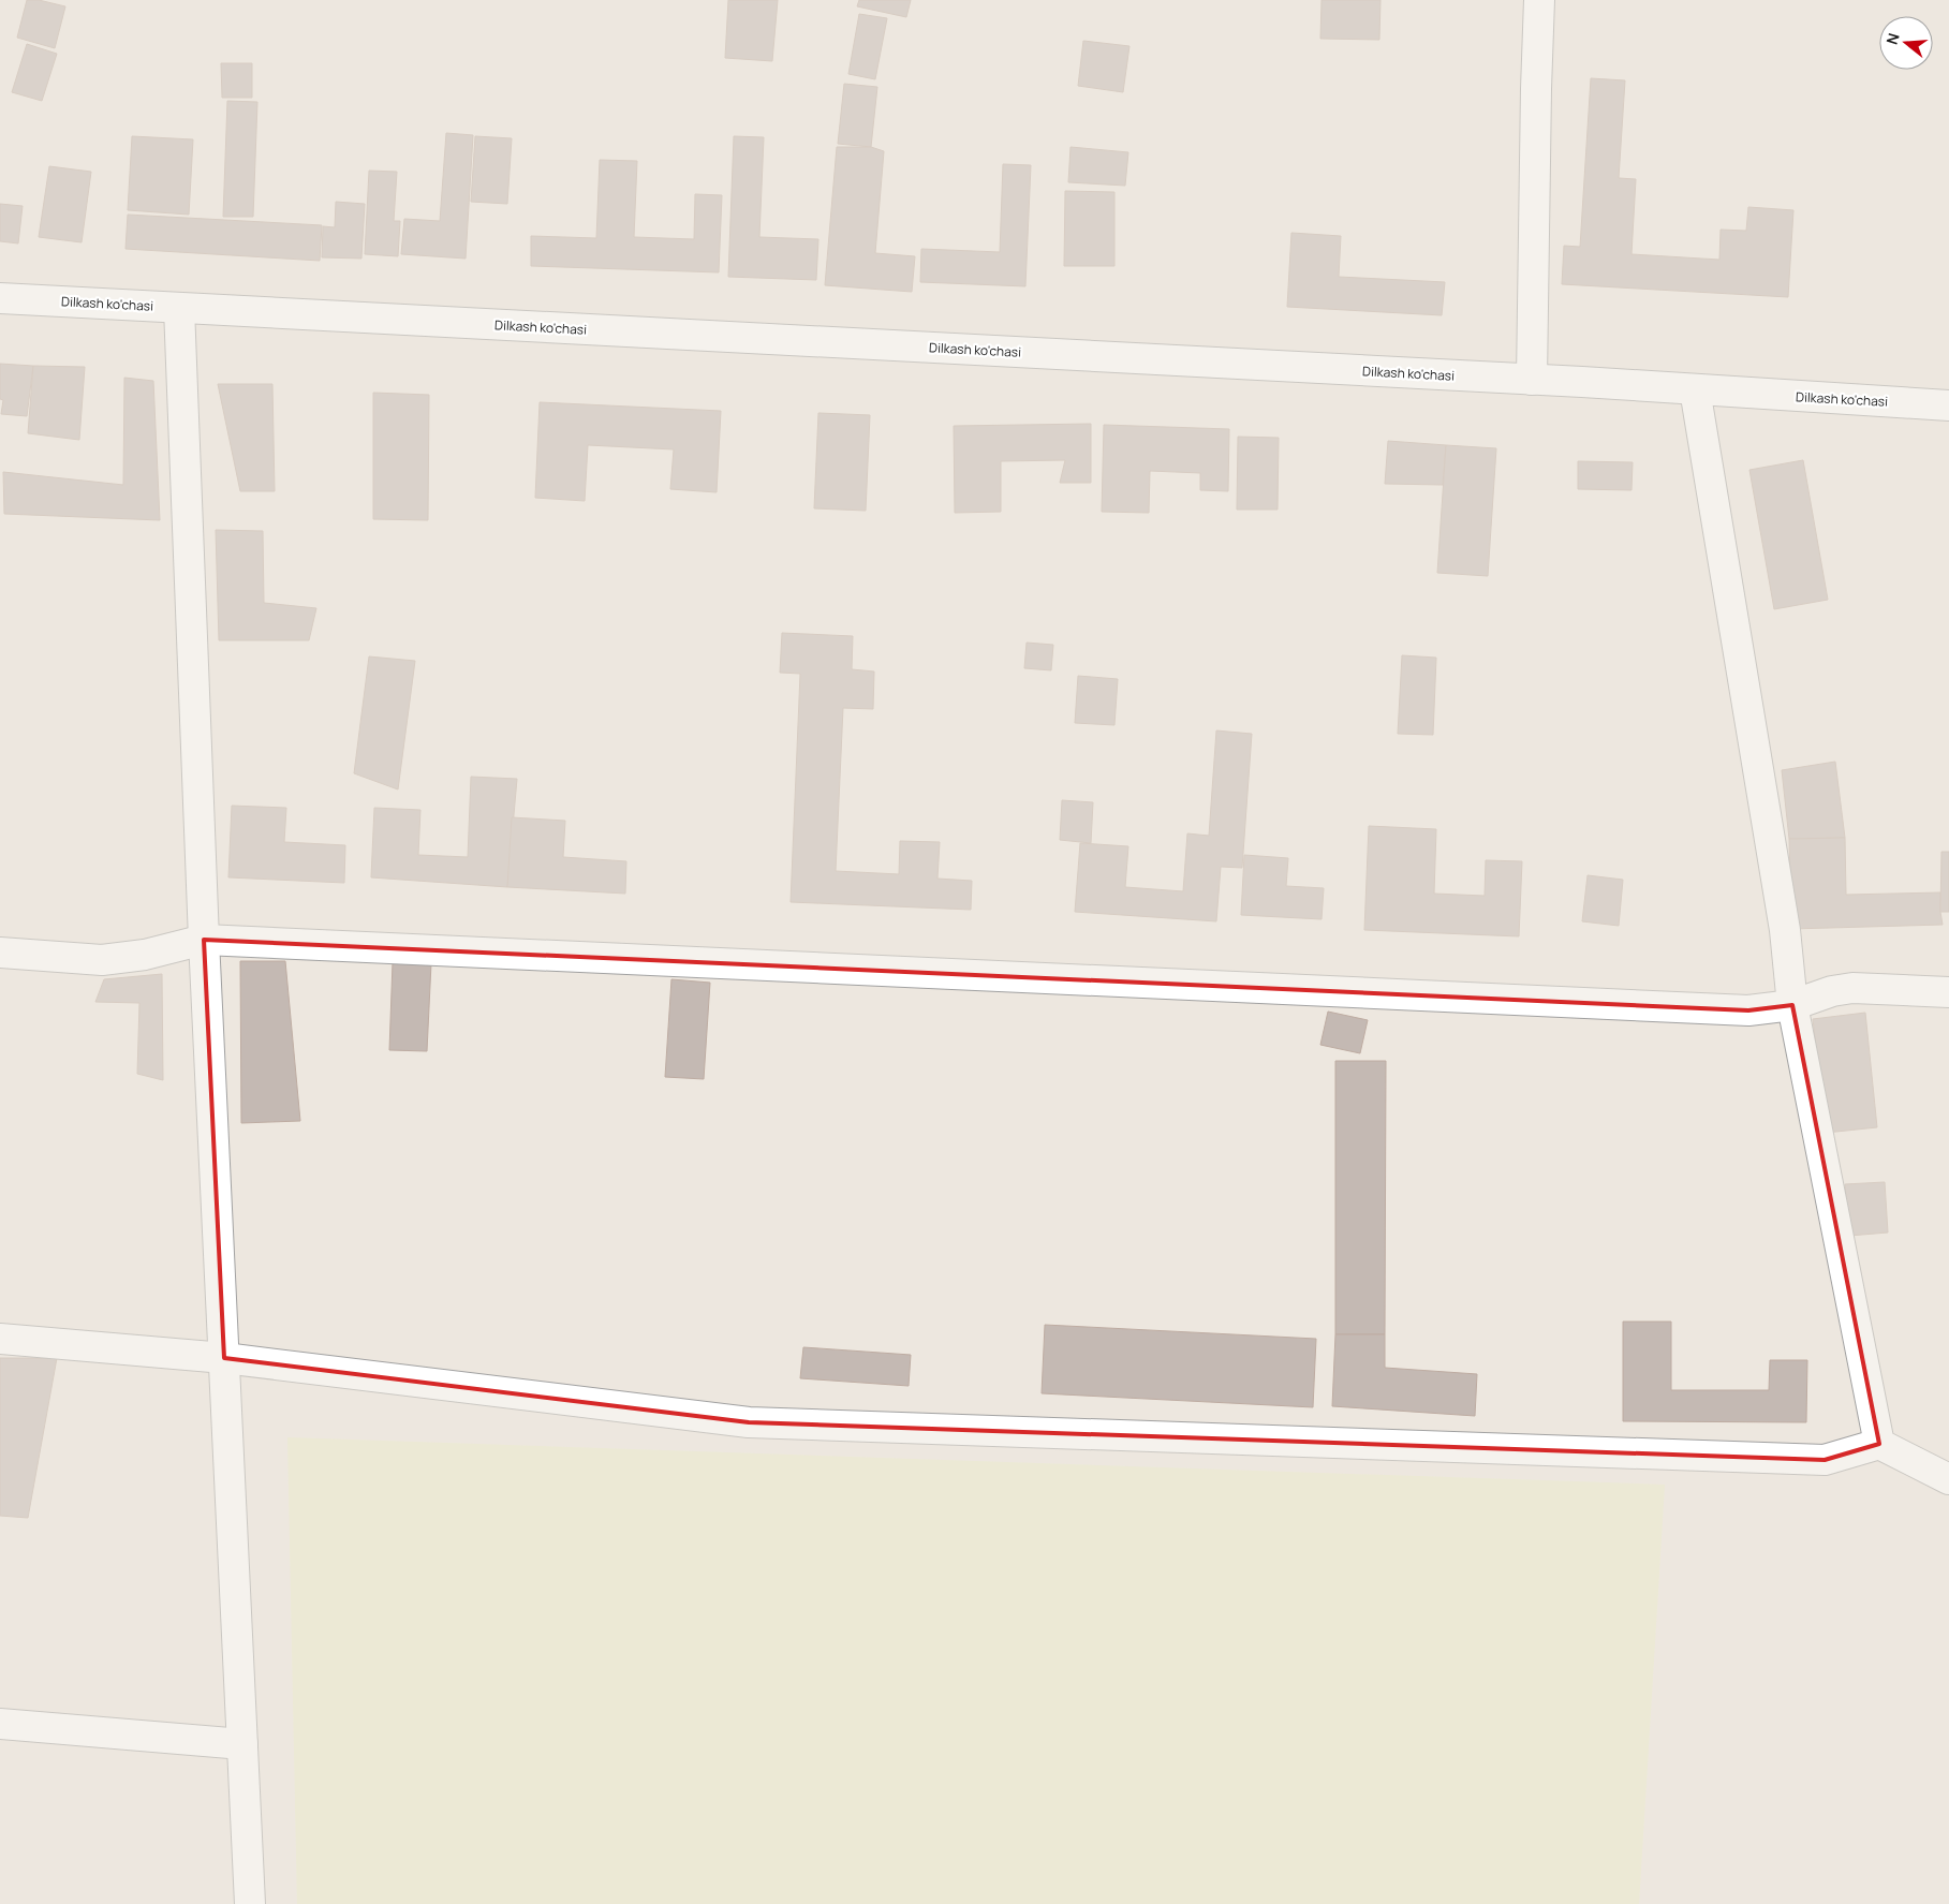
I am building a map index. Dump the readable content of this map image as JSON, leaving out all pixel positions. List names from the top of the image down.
{
  "streets": {
    "street": ["Dilkash ko'chasi"]
  },
  "north": "left"
}
